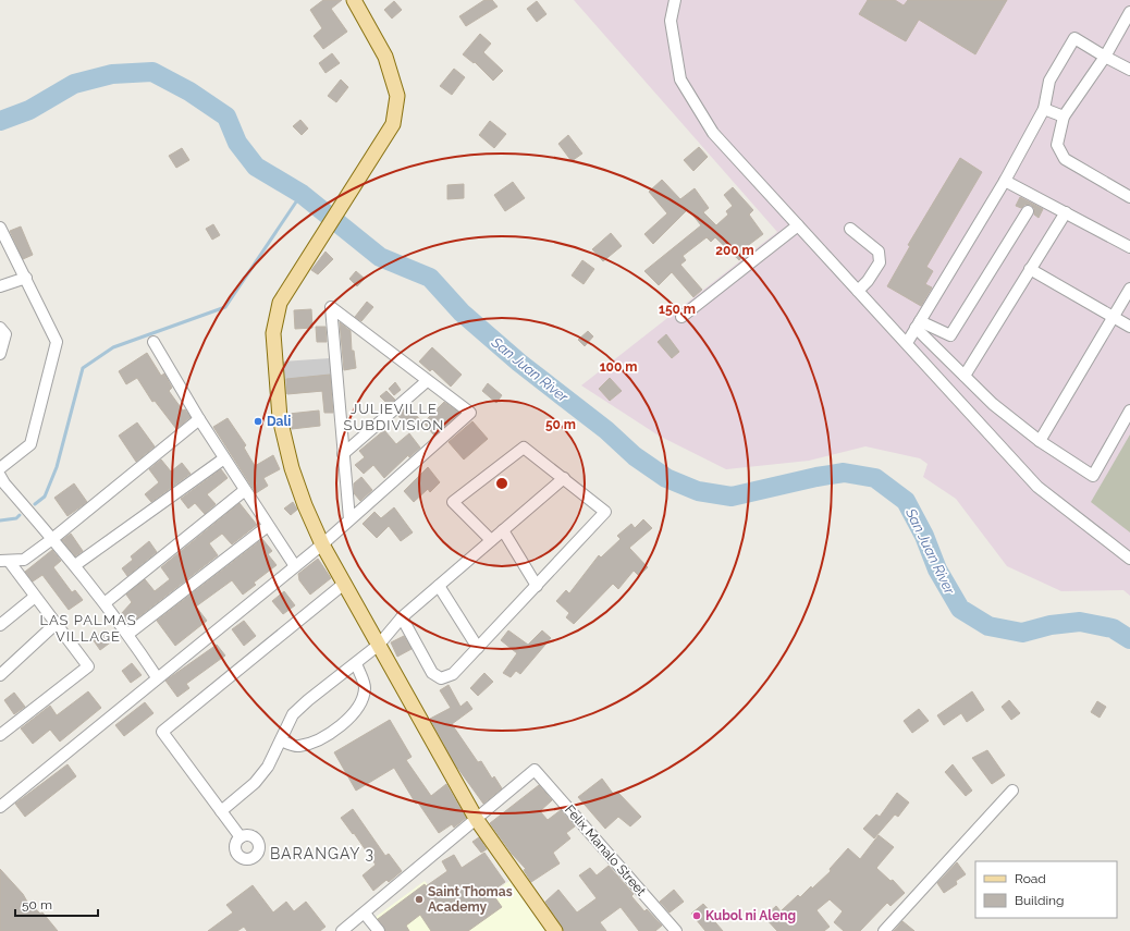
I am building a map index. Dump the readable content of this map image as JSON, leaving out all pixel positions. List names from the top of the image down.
{
  "streets": {
    "street": ["Felix Manalo Street"]
  },
  "districts": ["JULIEVILLE SUBDIVISION", "LAS PALMAS VILLAGE", "BARANGAY 3"],
  "water": ["San Juan River"],
  "places": ["Dali", "Saint Thomas Academy", "Kubol ni Aleng"],
  "legend": ["Road", "Building"],
  "scale_bar": "50 m",
  "rings": [
    "200 m",
    "150 m",
    "100 m",
    "50 m"
  ]
}
